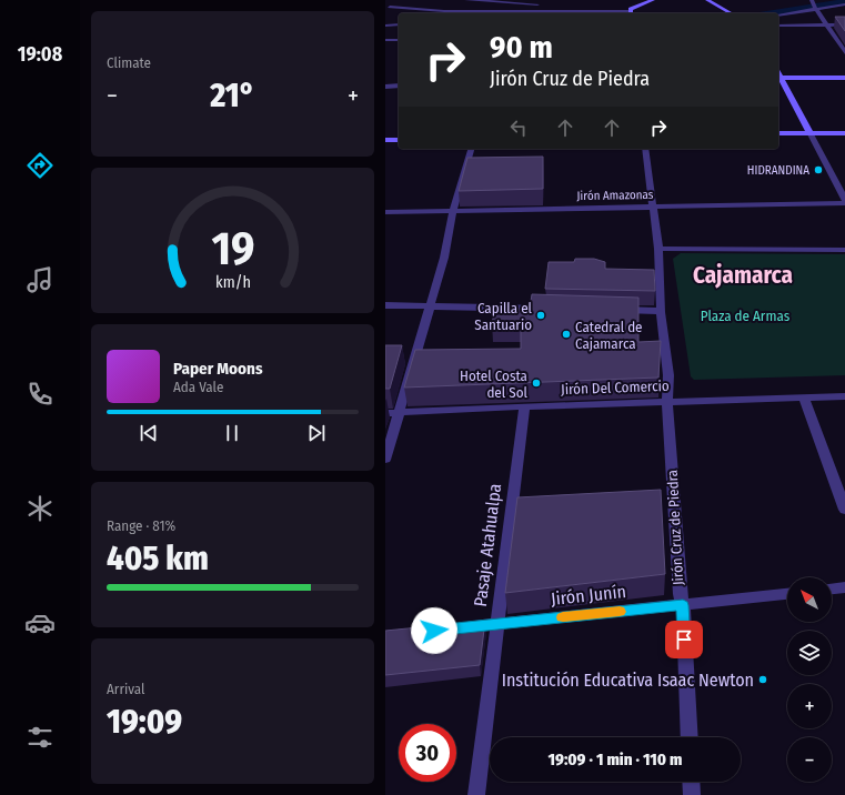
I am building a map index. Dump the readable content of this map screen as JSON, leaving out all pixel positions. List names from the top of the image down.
{
  "streets": {
    "street": [
      "Jirón Amazonas",
      "Jirón Del Comercio",
      "Jirón Cruz de Piedra",
      "Pasaje Atahualpa",
      "Jirón Junín"
    ]
  },
  "crossings": [
    ["Jirón Amazonas", "Jirón Cruz de Piedra"],
    ["Jirón Del Comercio", "Jirón Cruz de Piedra"],
    ["Jirón Del Comercio", "Pasaje Atahualpa"],
    ["Jirón Cruz de Piedra", "Jirón Junín"],
    ["Pasaje Atahualpa", "Jirón Junín"]
  ],
  "districts": ["Cajamarca"],
  "parks": ["Plaza de Armas"],
  "places": [
    "HIDRANDINA",
    "Capilla el Santuario",
    "Catedral de Cajamarca",
    "Hotel Costa del Sol",
    "Institución Educativa Isaac Newton"
  ],
  "north": "top left",
  "page": {
    "tabs": "19:08",
    "tile": [
      "Climate",
      ["Range · 81%", "405 km"],
      ["Arrival", "19:09"]
    ],
    "turn": ["90 m", "Jirón Cruz de Piedra"],
    "heat": ["−", "21°", "+"],
    "song": ["Paper Moons", "Ada Vale"],
    "map_buttons": ["+", "−"],
    "limit": "30",
    "trip": "19:09 · 1 min · 110 m",
    "gauge": ["19", "km/h"]
  }
}
